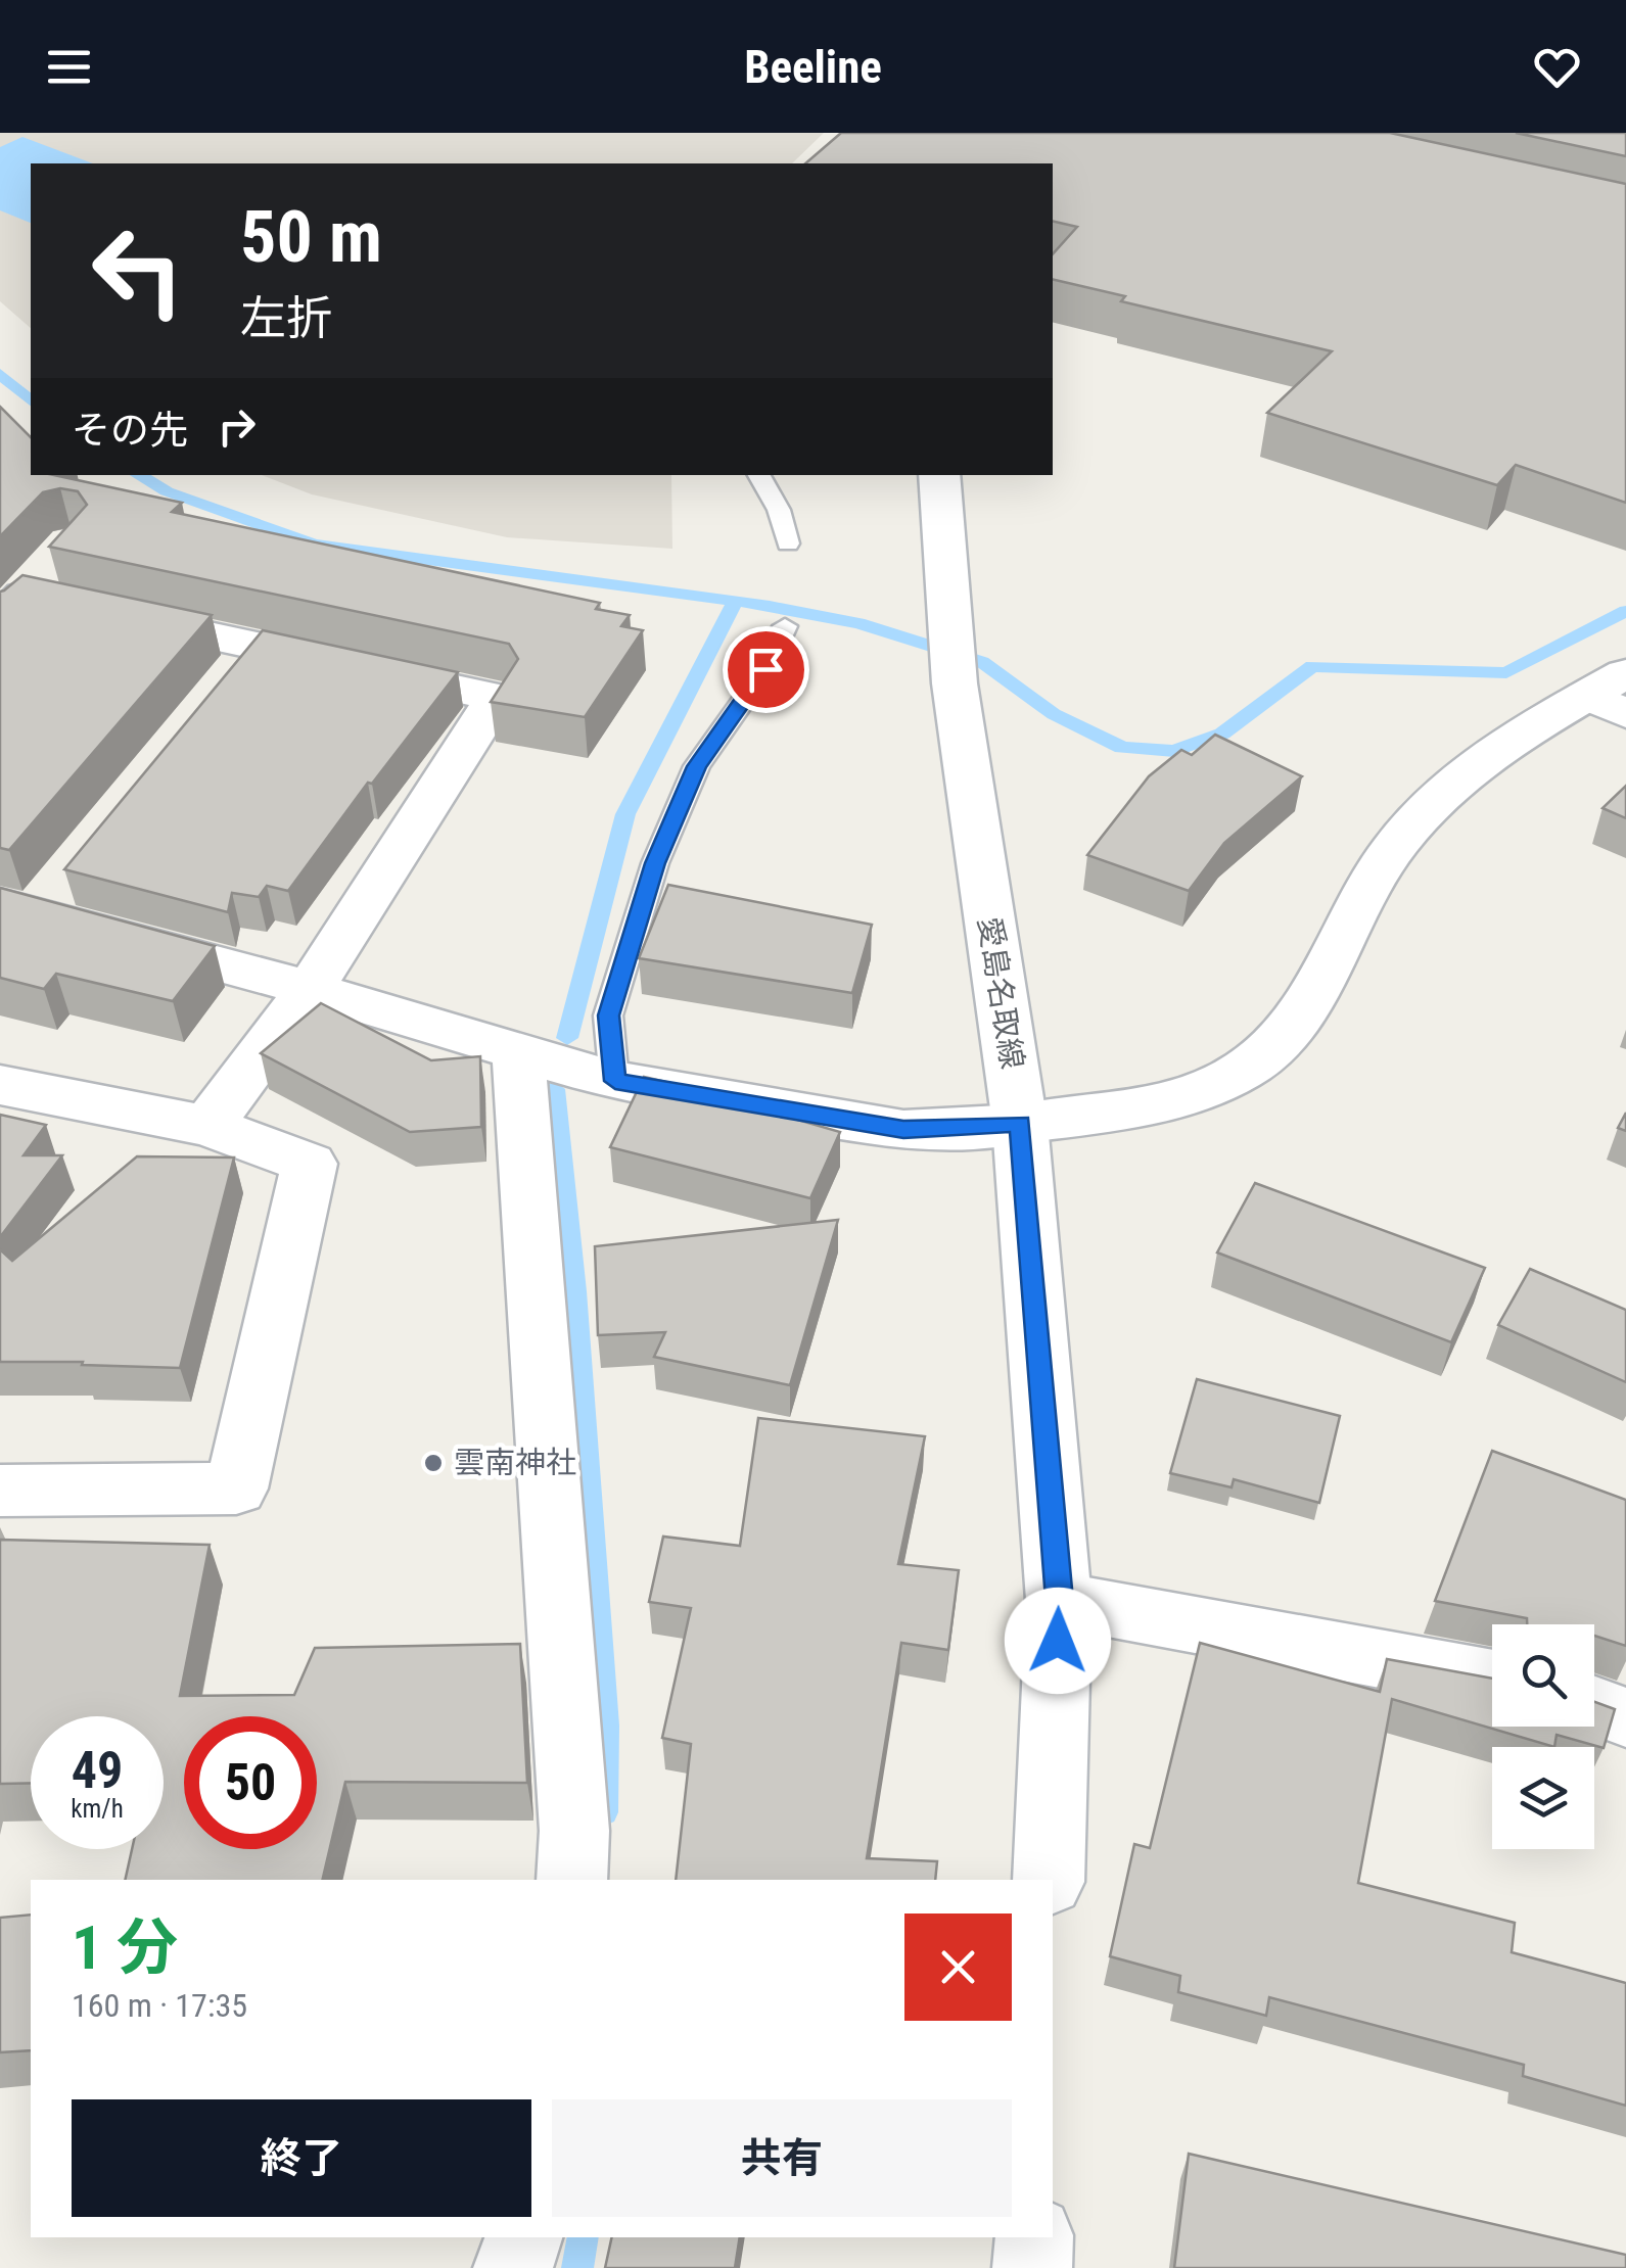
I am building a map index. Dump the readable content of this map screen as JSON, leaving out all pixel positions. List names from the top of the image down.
{
  "streets": {
    "street": ["愛島名取線"]
  },
  "places": ["雲南神社"],
  "page": {
    "header": "Beeline",
    "turn": ["50 m", "左折"],
    "then": "その先",
    "speed": "49 km/h",
    "limit": "50",
    "heading": ["1 分", "160 m · 17:35"],
    "buttons": ["終了", "共有"]
  }
}
